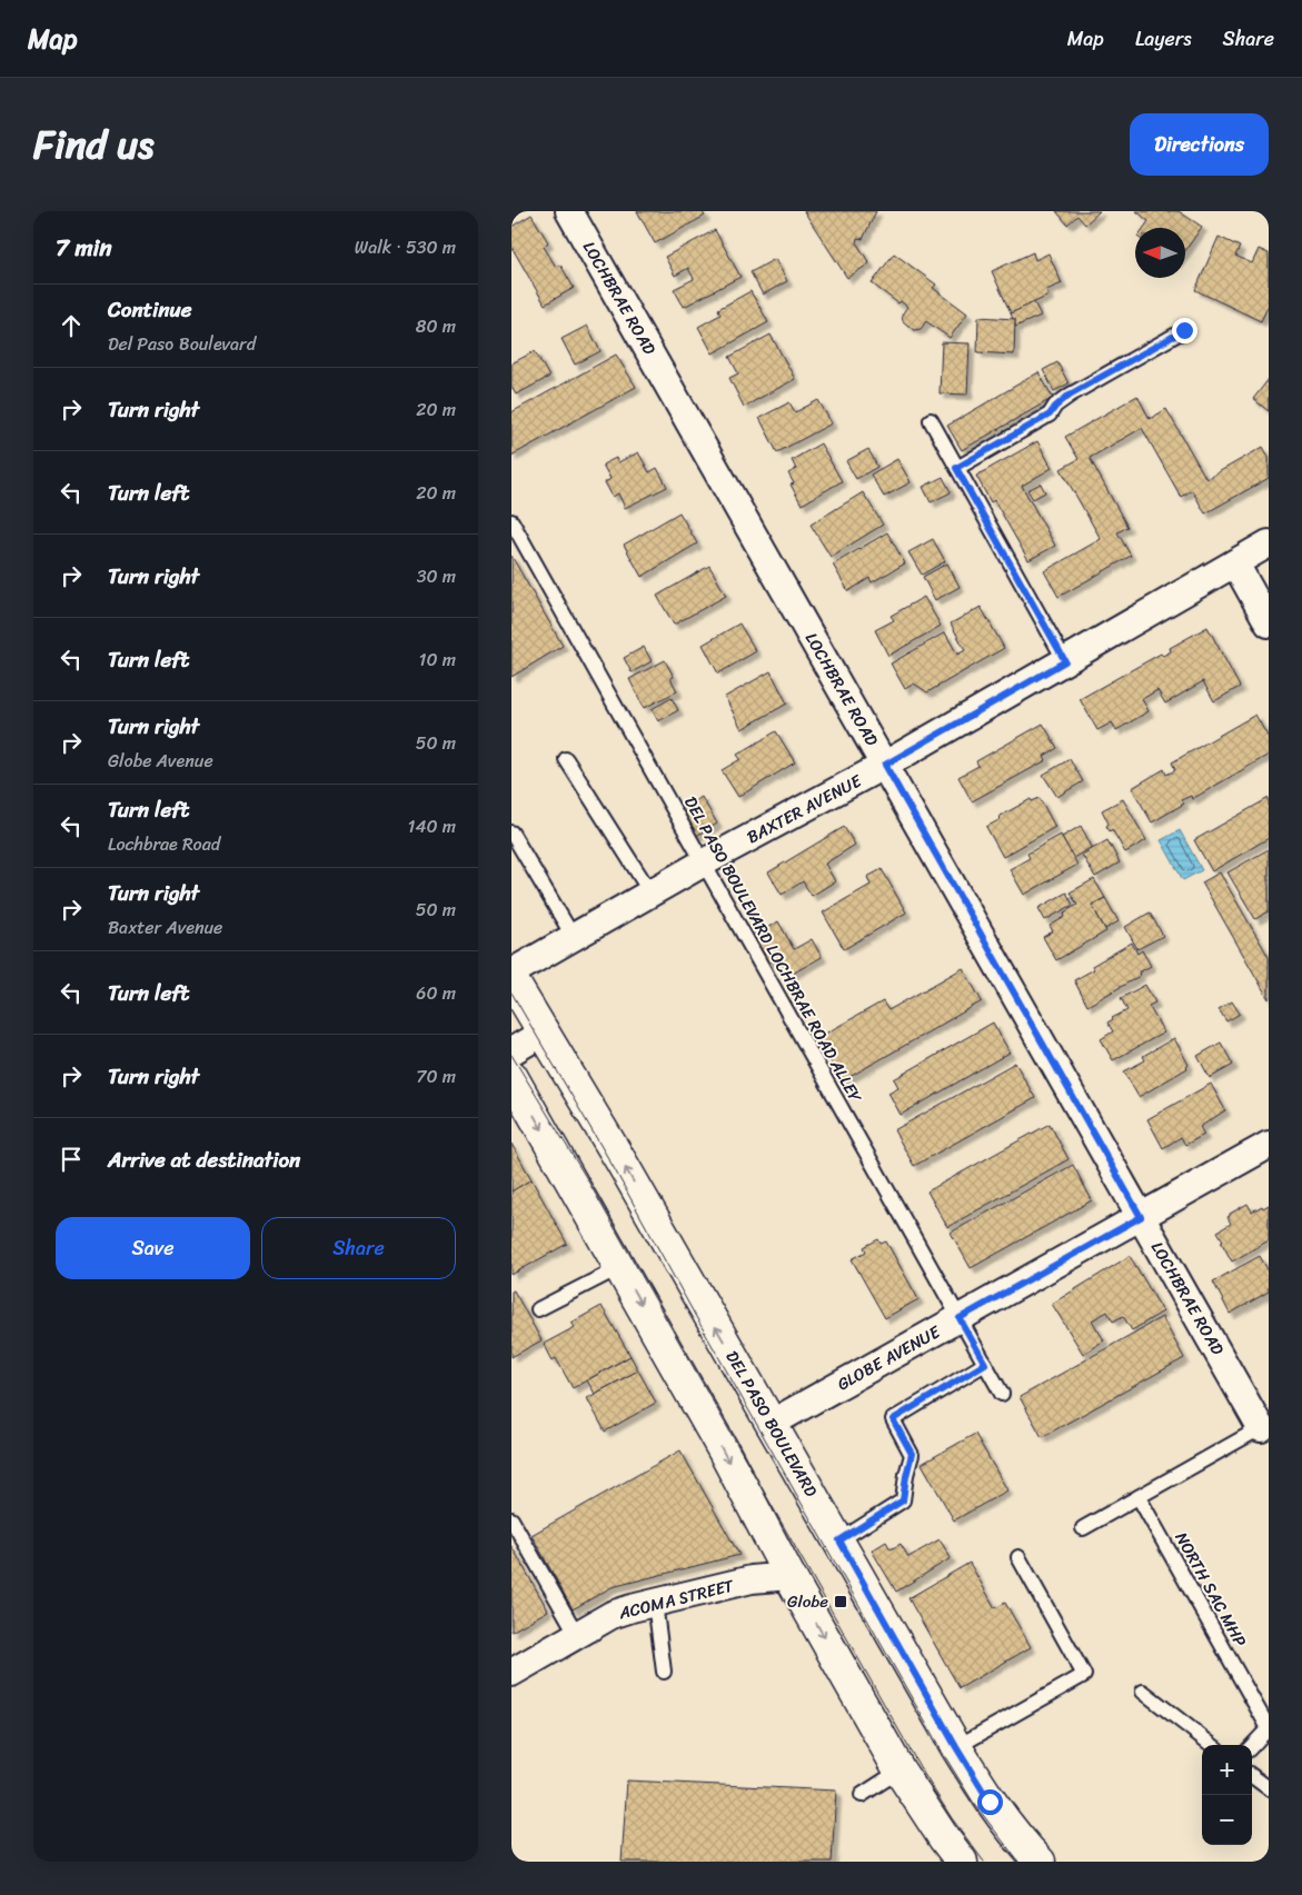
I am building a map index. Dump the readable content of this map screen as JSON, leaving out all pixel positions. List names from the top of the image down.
{
  "streets": {
    "main road": ["DEL PASO BOULEVARD"],
    "street": [
      "LOCHBRAE ROAD",
      "BAXTER AVENUE",
      "GLOBE AVENUE",
      "ACOMA STREET"
    ],
    "lane": ["DEL PASO BOULEVARD LOCHBRAE ROAD ALLEY", "NORTH SAC MHP"]
  },
  "crossings": [
    ["LOCHBRAE ROAD", "BAXTER AVENUE"],
    ["LOCHBRAE ROAD", "GLOBE AVENUE"],
    ["BAXTER AVENUE", "DEL PASO BOULEVARD LOCHBRAE ROAD ALLEY"],
    ["DEL PASO BOULEVARD LOCHBRAE ROAD ALLEY", "GLOBE AVENUE"],
    ["GLOBE AVENUE", "DEL PASO BOULEVARD"]
  ],
  "places": {
    "transit": ["Globe"]
  },
  "north": "left",
  "page": {
    "header": "Map",
    "nav": ["Map", "Layers", "Share"],
    "title": "Find us",
    "buttons": [
      "Directions",
      ["Save", "Share"]
    ],
    "heading": ["7 min", "Walk · 530 m"],
    "list": [
      ["Continue", "Del Paso Boulevard", "80 m"],
      ["Turn right", "20 m"],
      ["Turn left", "20 m"],
      ["Turn right", "30 m"],
      ["Turn left", "10 m"],
      ["Turn right", "Globe Avenue", "50 m"],
      ["Turn left", "Lochbrae Road", "140 m"],
      ["Turn right", "Baxter Avenue", "50 m"],
      ["Turn left", "60 m"],
      ["Turn right", "70 m"],
      "Arrive at destination"
    ],
    "map_buttons": ["+", "−"]
  }
}
